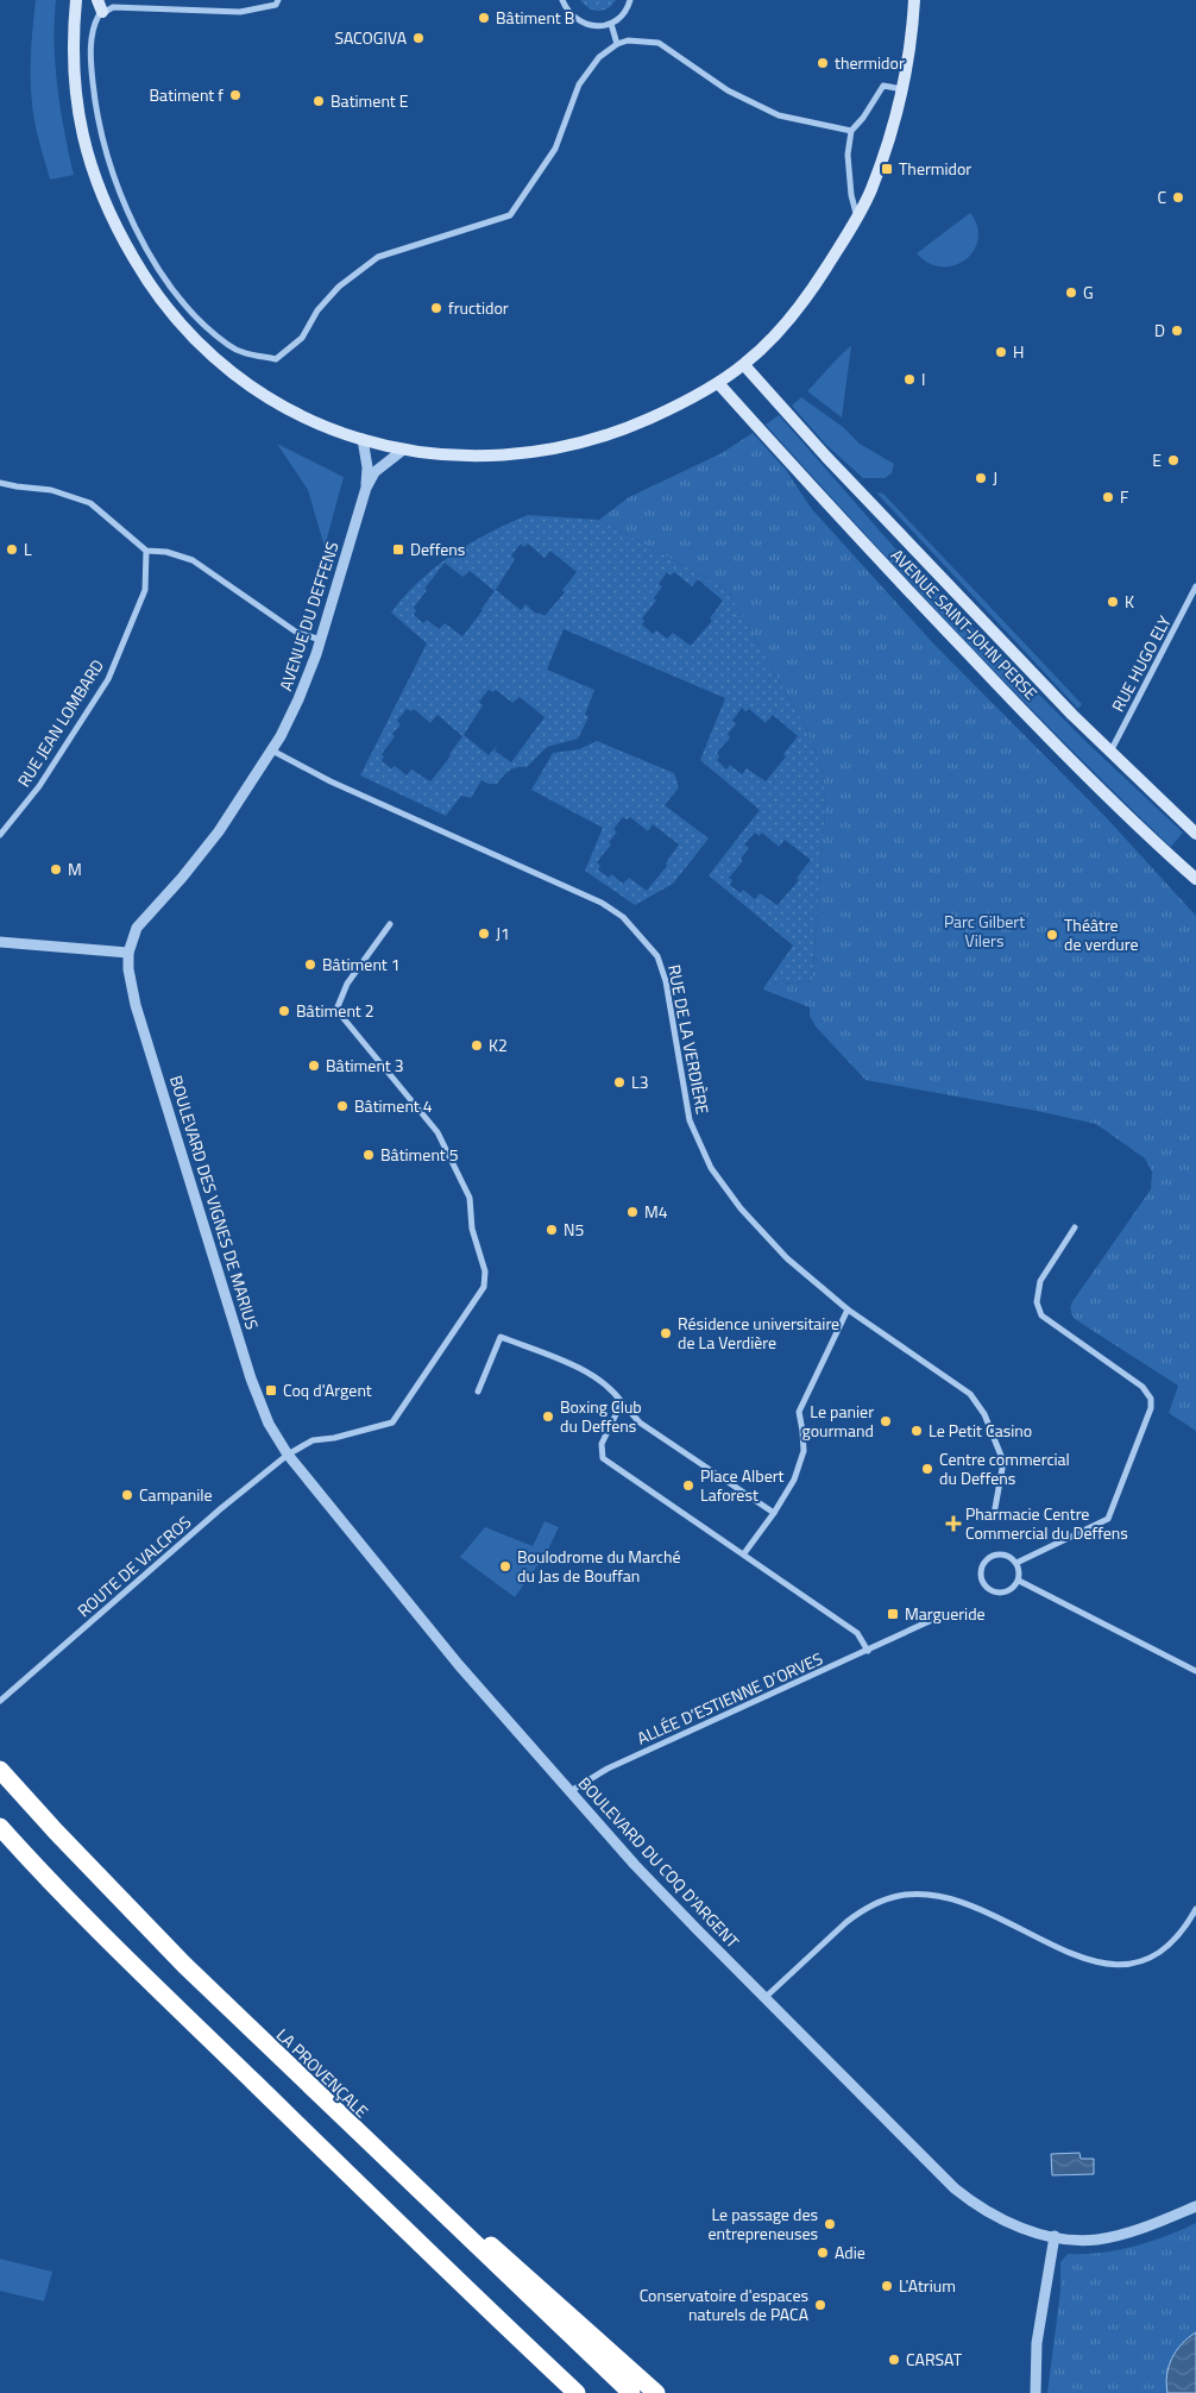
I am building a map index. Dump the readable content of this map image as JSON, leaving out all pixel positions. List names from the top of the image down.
{
  "streets": {
    "highway": ["LA PROVENÇALE"],
    "main road": ["AVENUE SAINT-JOHN PERSE"],
    "street": [
      "AVENUE DU DEFFENS",
      "RUE HUGO ELY",
      "RUE JEAN LOMBARD",
      "RUE DE LA VERDIÈRE",
      "BOULEVARD DES VIGNES DE MARIUS",
      "ROUTE DE VALCROS",
      "ALLÉE D’ESTIENNE D’ORVES",
      "BOULEVARD DU COQ D'ARGENT"
    ]
  },
  "crossings": [
    ["AVENUE DU DEFFENS", "RUE DE LA VERDIÈRE"],
    ["AVENUE DU DEFFENS", "BOULEVARD DES VIGNES DE MARIUS"],
    ["AVENUE SAINT-JOHN PERSE", "RUE HUGO ELY"],
    ["BOULEVARD DES VIGNES DE MARIUS", "ROUTE DE VALCROS"],
    ["BOULEVARD DES VIGNES DE MARIUS", "BOULEVARD DU COQ D'ARGENT"],
    ["ROUTE DE VALCROS", "BOULEVARD DU COQ D'ARGENT"],
    ["ALLÉE D’ESTIENNE D’ORVES", "BOULEVARD DU COQ D'ARGENT"]
  ],
  "parks": ["Parc Gilbert Vilers"],
  "places": {
    "other": [
      "Bâtiment B",
      "SACOGIVA",
      "thermidor",
      "Batiment f",
      "Batiment E",
      "C",
      "G",
      "fructidor",
      "D",
      "H",
      "I",
      "E",
      "J",
      "F",
      "L",
      "K",
      "M",
      "J1",
      "Théâtre de verdure",
      "Bâtiment 1",
      "Bâtiment 2",
      "K2",
      "Bâtiment 3",
      "L3",
      "Bâtiment 4",
      "Bâtiment 5",
      "M4",
      "N5",
      "Résidence universitaire de La Verdière",
      "Boxing Club du Deffens",
      "Le panier gourmand",
      "Le Petit Casino",
      "Centre commercial du Deffens",
      "Place Albert Laforest",
      "Campanile",
      "Boulodrome du Marché du Jas de Bouffan",
      "Le passage des entrepreneuses",
      "Adie",
      "L'Atrium",
      "Conservatoire d'espaces naturels de PACA",
      "CARSAT"
    ],
    "transit": [
      "Thermidor",
      "Deffens",
      "Coq d'Argent",
      "Margueride"
    ],
    "health": ["Pharmacie Centre Commercial du Deffens"]
  }
}
